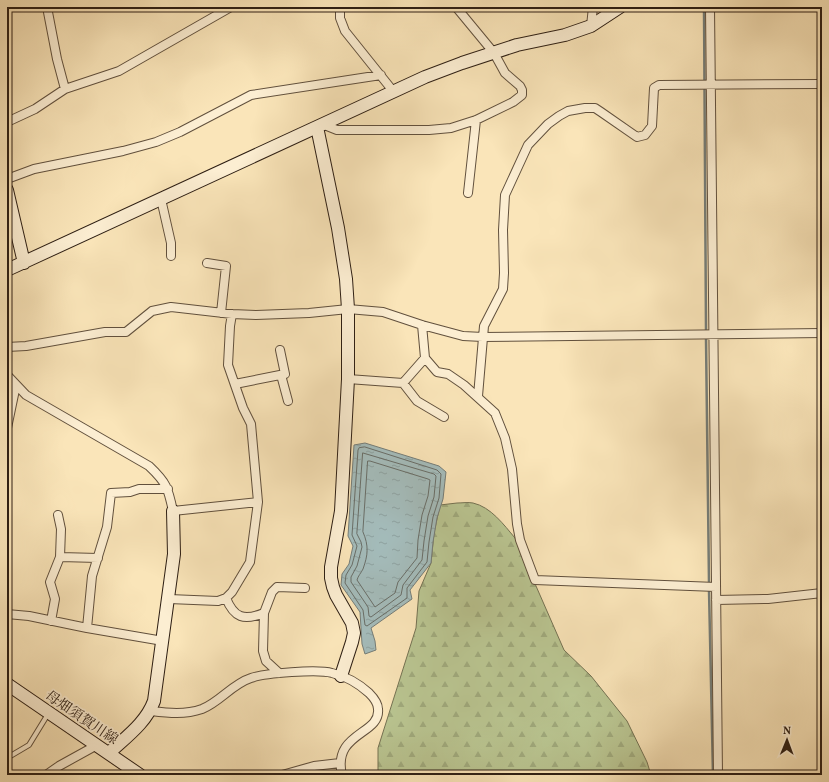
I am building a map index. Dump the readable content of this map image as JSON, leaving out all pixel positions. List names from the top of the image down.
{
  "streets": {
    "street": ["母畑須賀川線"]
  },
  "north": "top"
}
